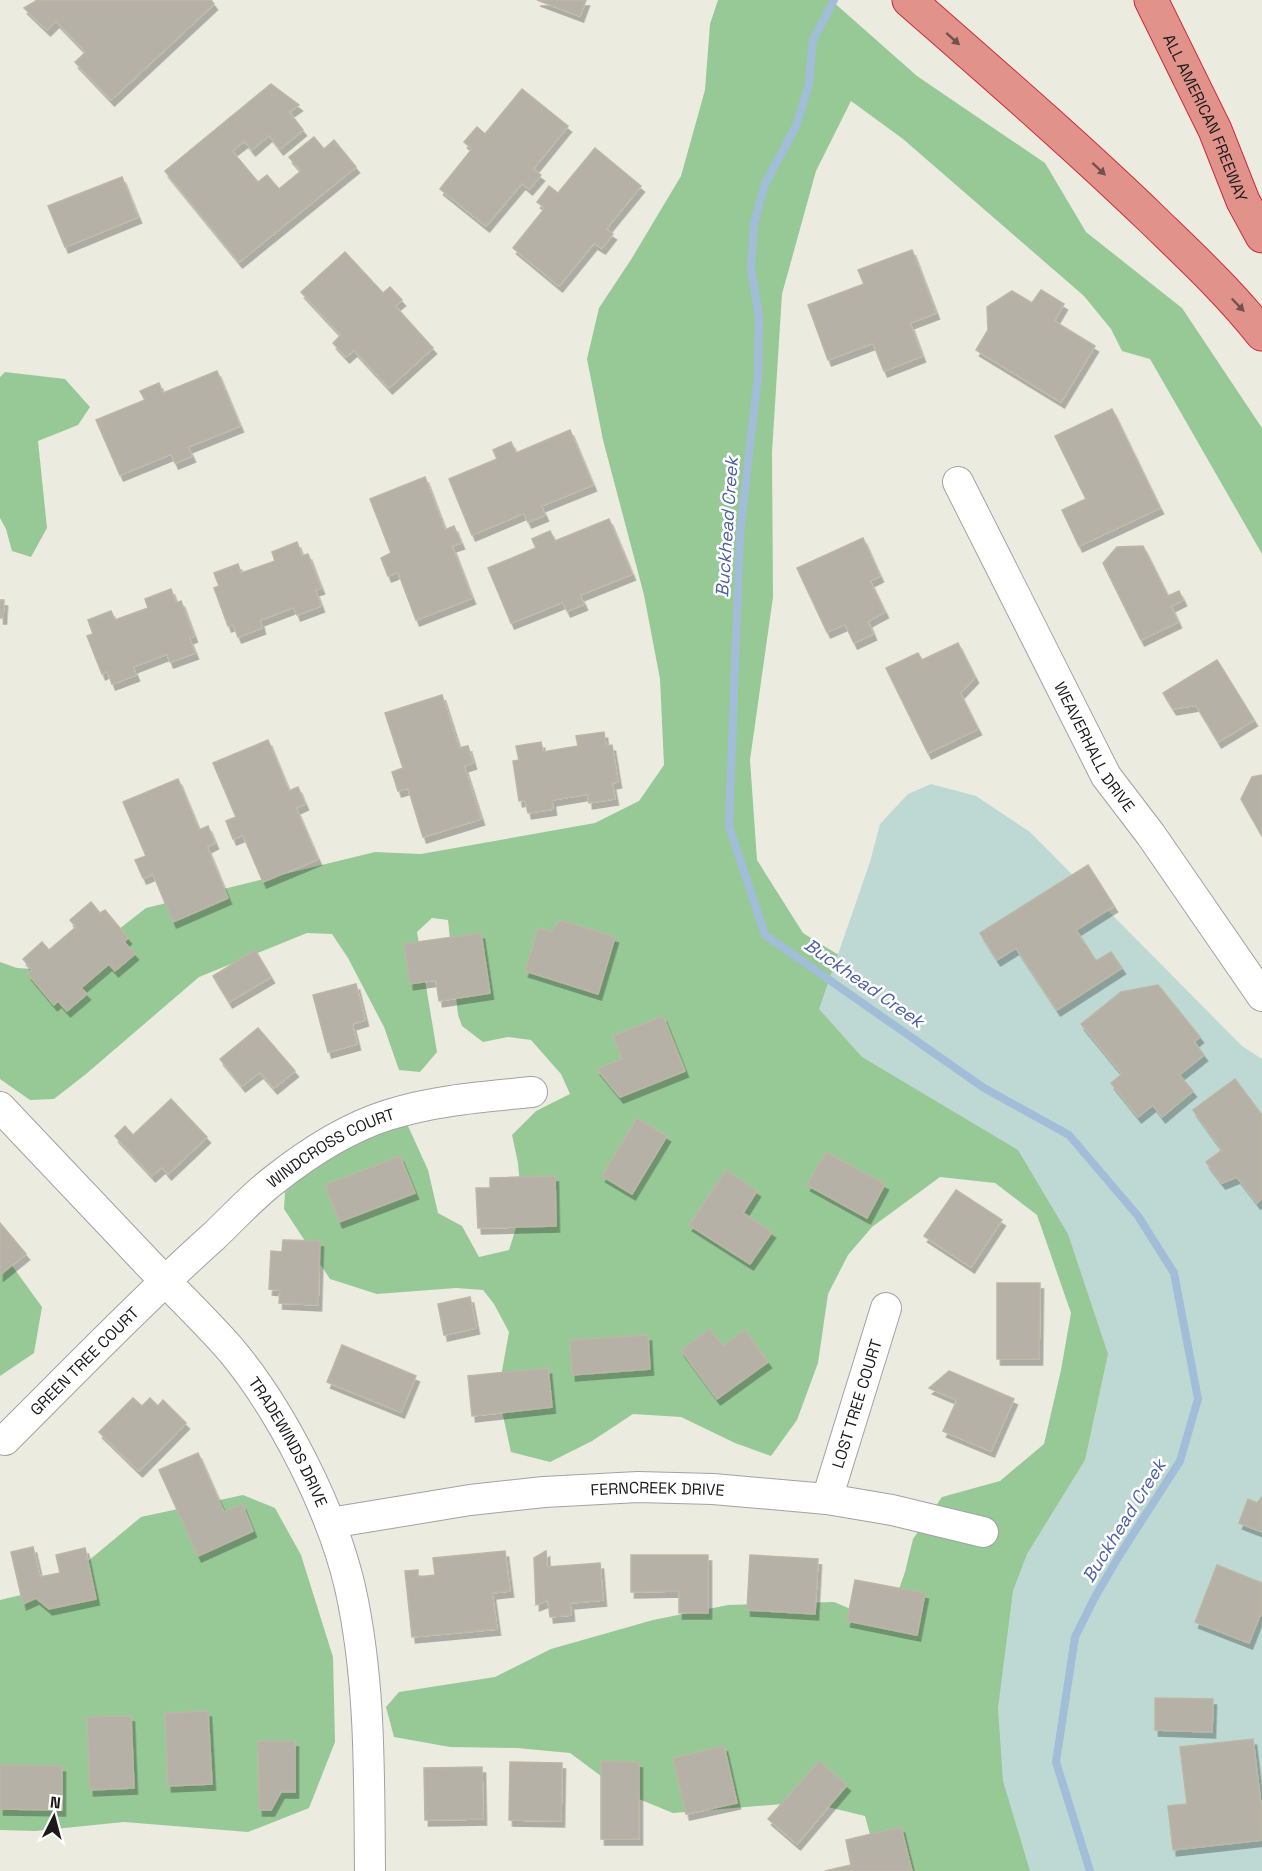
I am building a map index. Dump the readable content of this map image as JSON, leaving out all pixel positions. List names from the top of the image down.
{
  "streets": {
    "highway": ["ALL AMERICAN FREEWAY"],
    "street": [
      "WEAVERHALL DRIVE",
      "WINDCROSS COURT",
      "GREEN TREE COURT",
      "LOST TREE COURT",
      "TRADEWINDS DRIVE",
      "FERNCREEK DRIVE"
    ]
  },
  "crossings": [
    ["WINDCROSS COURT", "GREEN TREE COURT"],
    ["WINDCROSS COURT", "TRADEWINDS DRIVE"],
    ["GREEN TREE COURT", "TRADEWINDS DRIVE"],
    ["LOST TREE COURT", "FERNCREEK DRIVE"],
    ["TRADEWINDS DRIVE", "FERNCREEK DRIVE"]
  ],
  "water": ["Buckhead Creek"],
  "north": "top"
}
